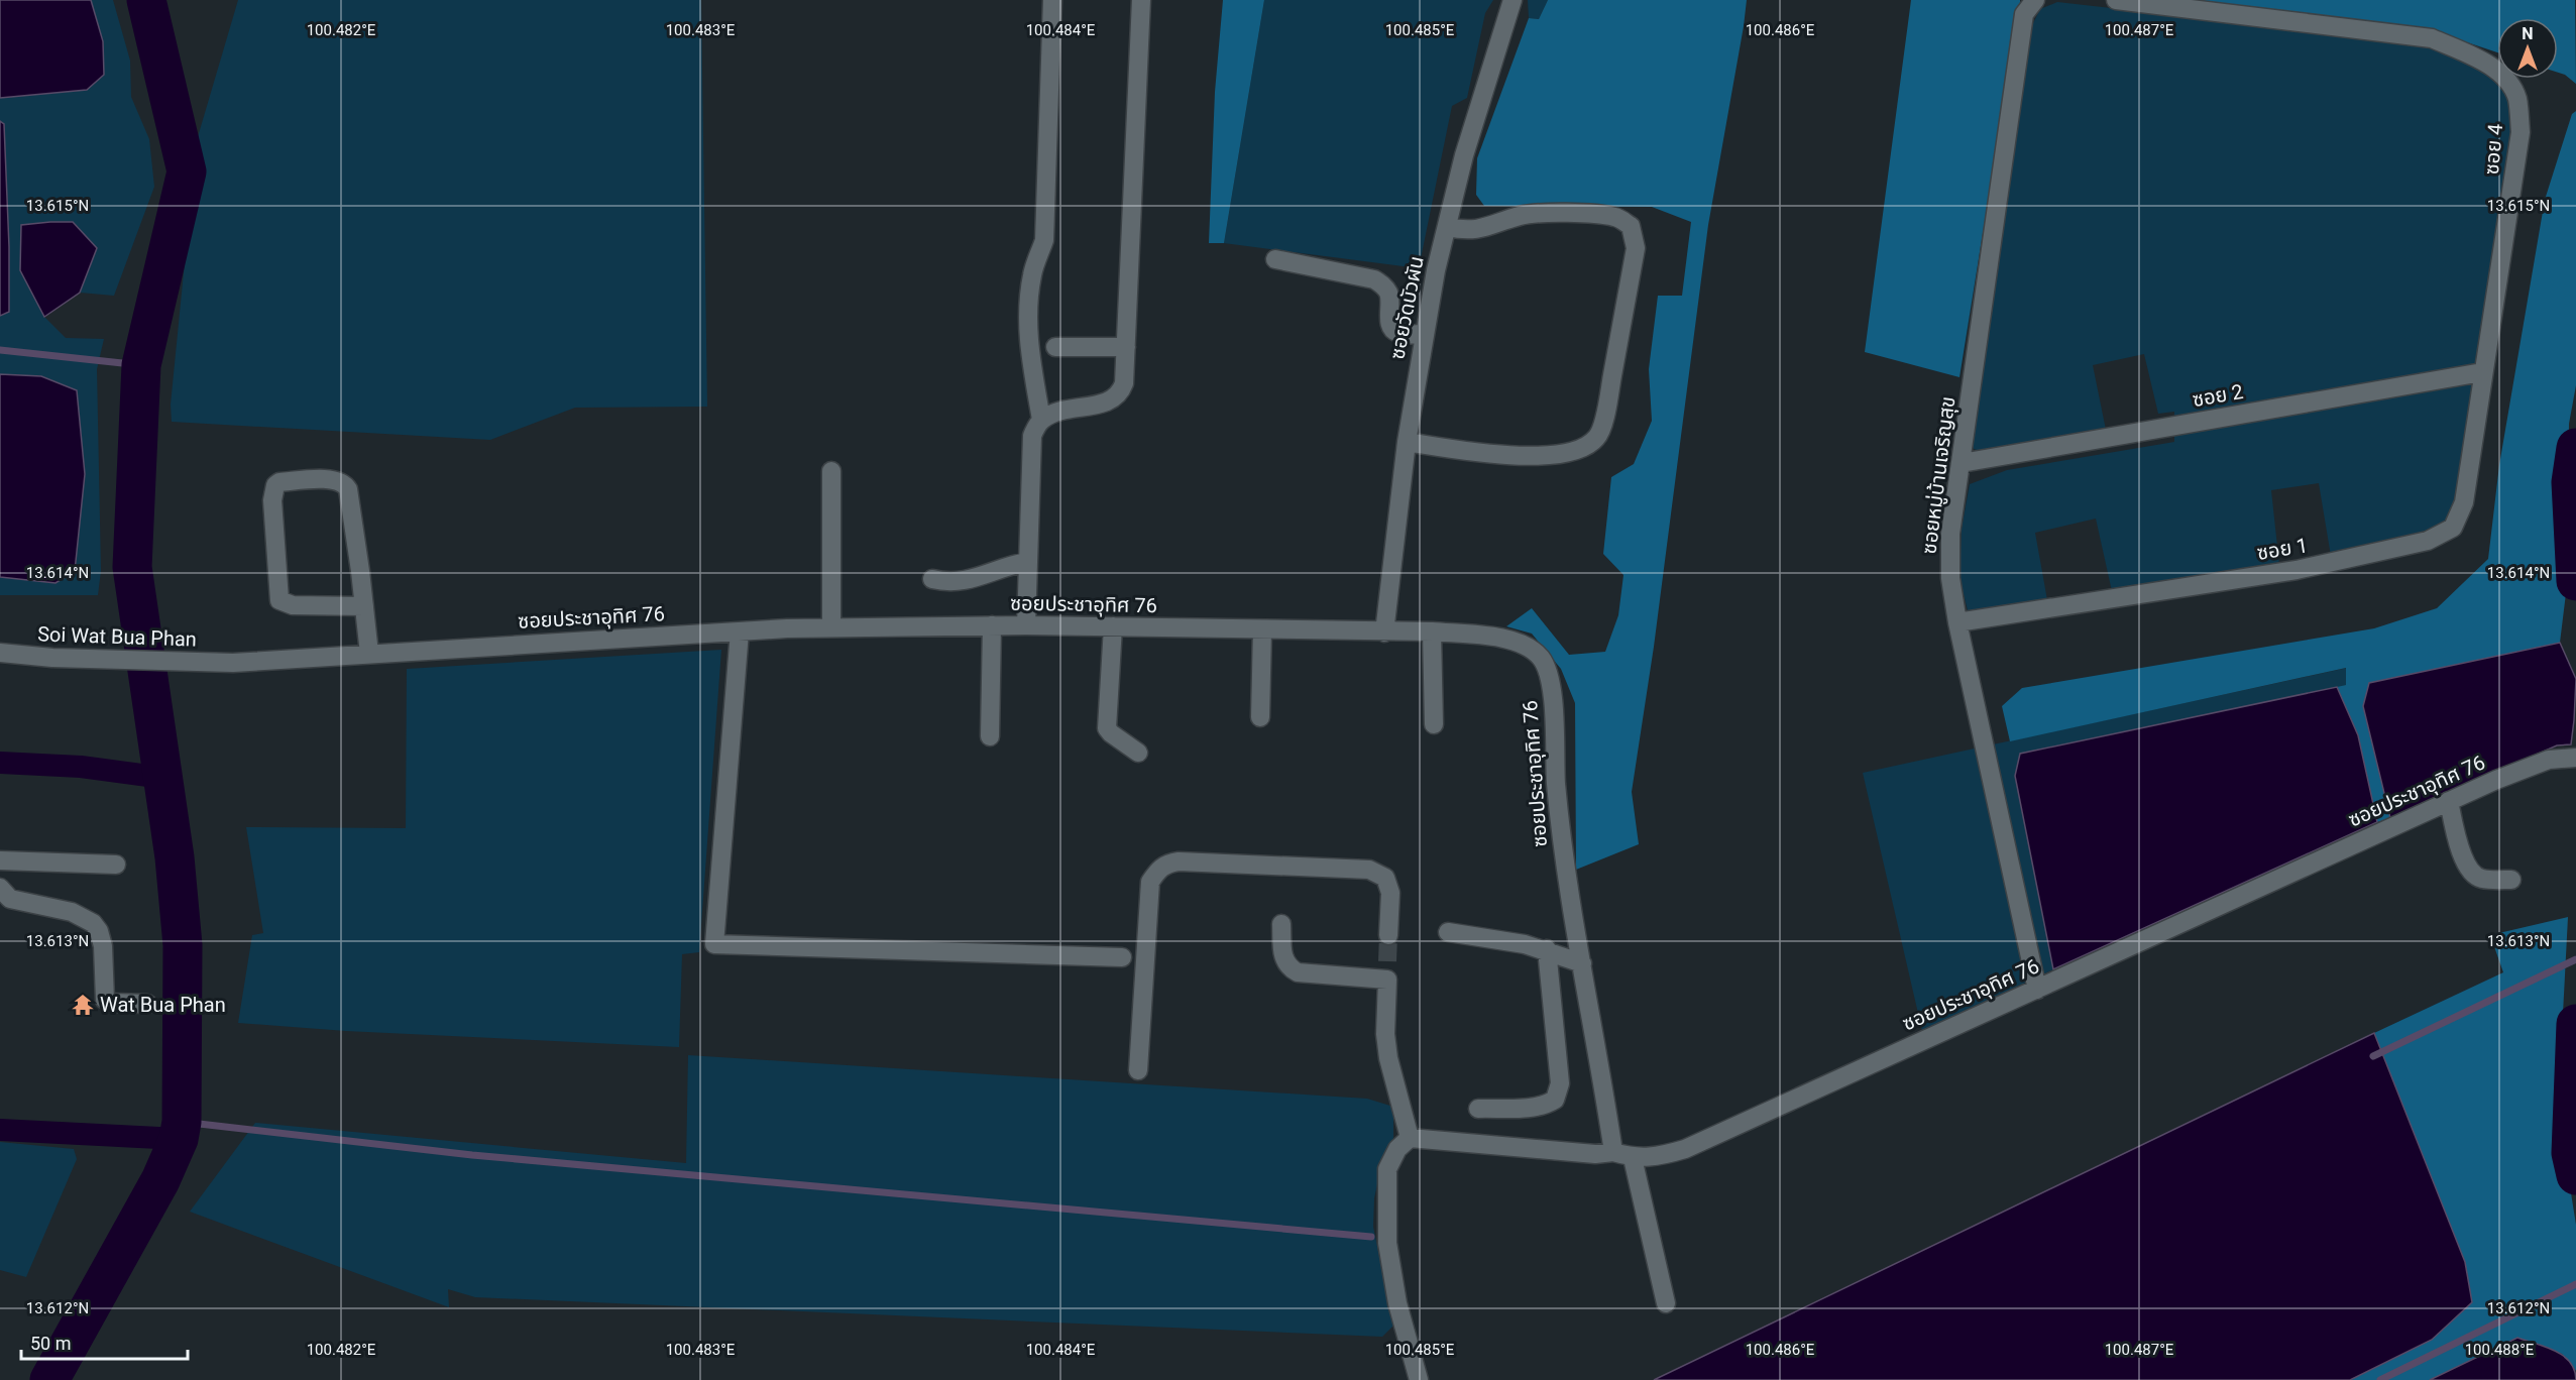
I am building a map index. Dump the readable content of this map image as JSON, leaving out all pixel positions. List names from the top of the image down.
{
  "streets": {
    "street": [
      "ซอย 4",
      "ซอยวัดบัวผัน",
      "ซอย 2",
      "ซอยหมู่บ้านเจริญสุข",
      "ซอย 1",
      "ซอยประชาอุทิศ 76",
      "Soi Wat Bua Phan"
    ]
  },
  "crossings": [
    ["ซอย 4", "ซอย 2"],
    ["ซอย 4", "ซอย 1"],
    ["ซอยวัดบัวผัน", "ซอยประชาอุทิศ 76"],
    ["ซอย 2", "ซอยหมู่บ้านเจริญสุข"],
    ["ซอย 2", "ซอย 1"],
    ["ซอยหมู่บ้านเจริญสุข", "ซอย 1"],
    ["ซอยหมู่บ้านเจริญสุข", "ซอยประชาอุทิศ 76"],
    ["ซอยประชาอุทิศ 76", "Soi Wat Bua Phan"]
  ],
  "places": {
    "temple": ["Wat Bua Phan"]
  },
  "scale_bar": "50 m",
  "north": "top",
  "coordinates": [
    "100.482°E",
    "100.483°E",
    "100.484°E",
    "100.485°E",
    "100.486°E",
    "100.487°E",
    "13.615°N",
    "13.614°N",
    "13.613°N",
    "13.612°N",
    "100.488°E"
  ]
}
